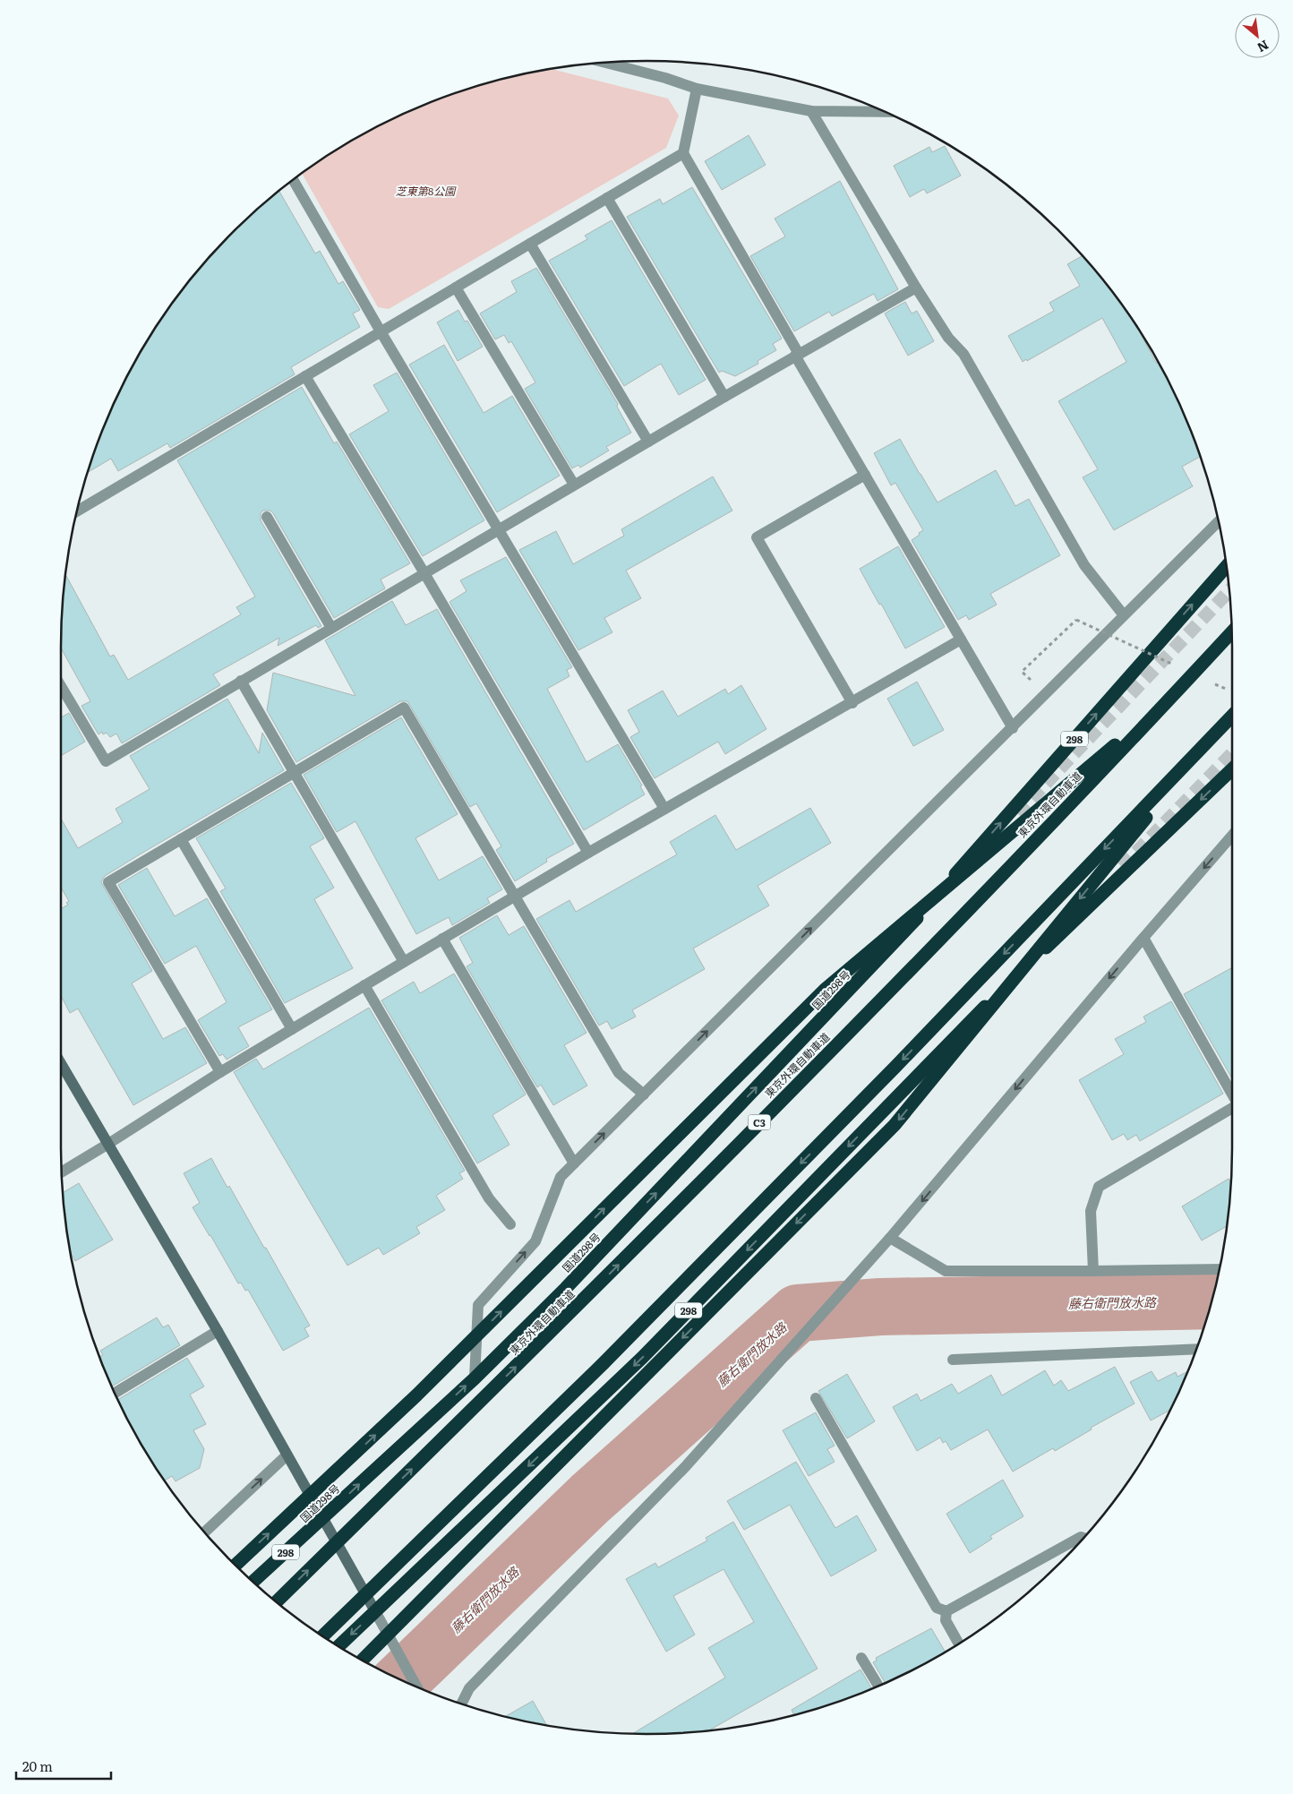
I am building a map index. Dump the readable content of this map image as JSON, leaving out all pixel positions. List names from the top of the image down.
{
  "streets": {
    "highway": [
      "298",
      "東京外環自動車道",
      "国道298号",
      "C3"
    ]
  },
  "water": ["藤右衛門放水路"],
  "parks": ["芝東第8公園"],
  "scale_bar": "20 m",
  "north": "bottom right"
}
